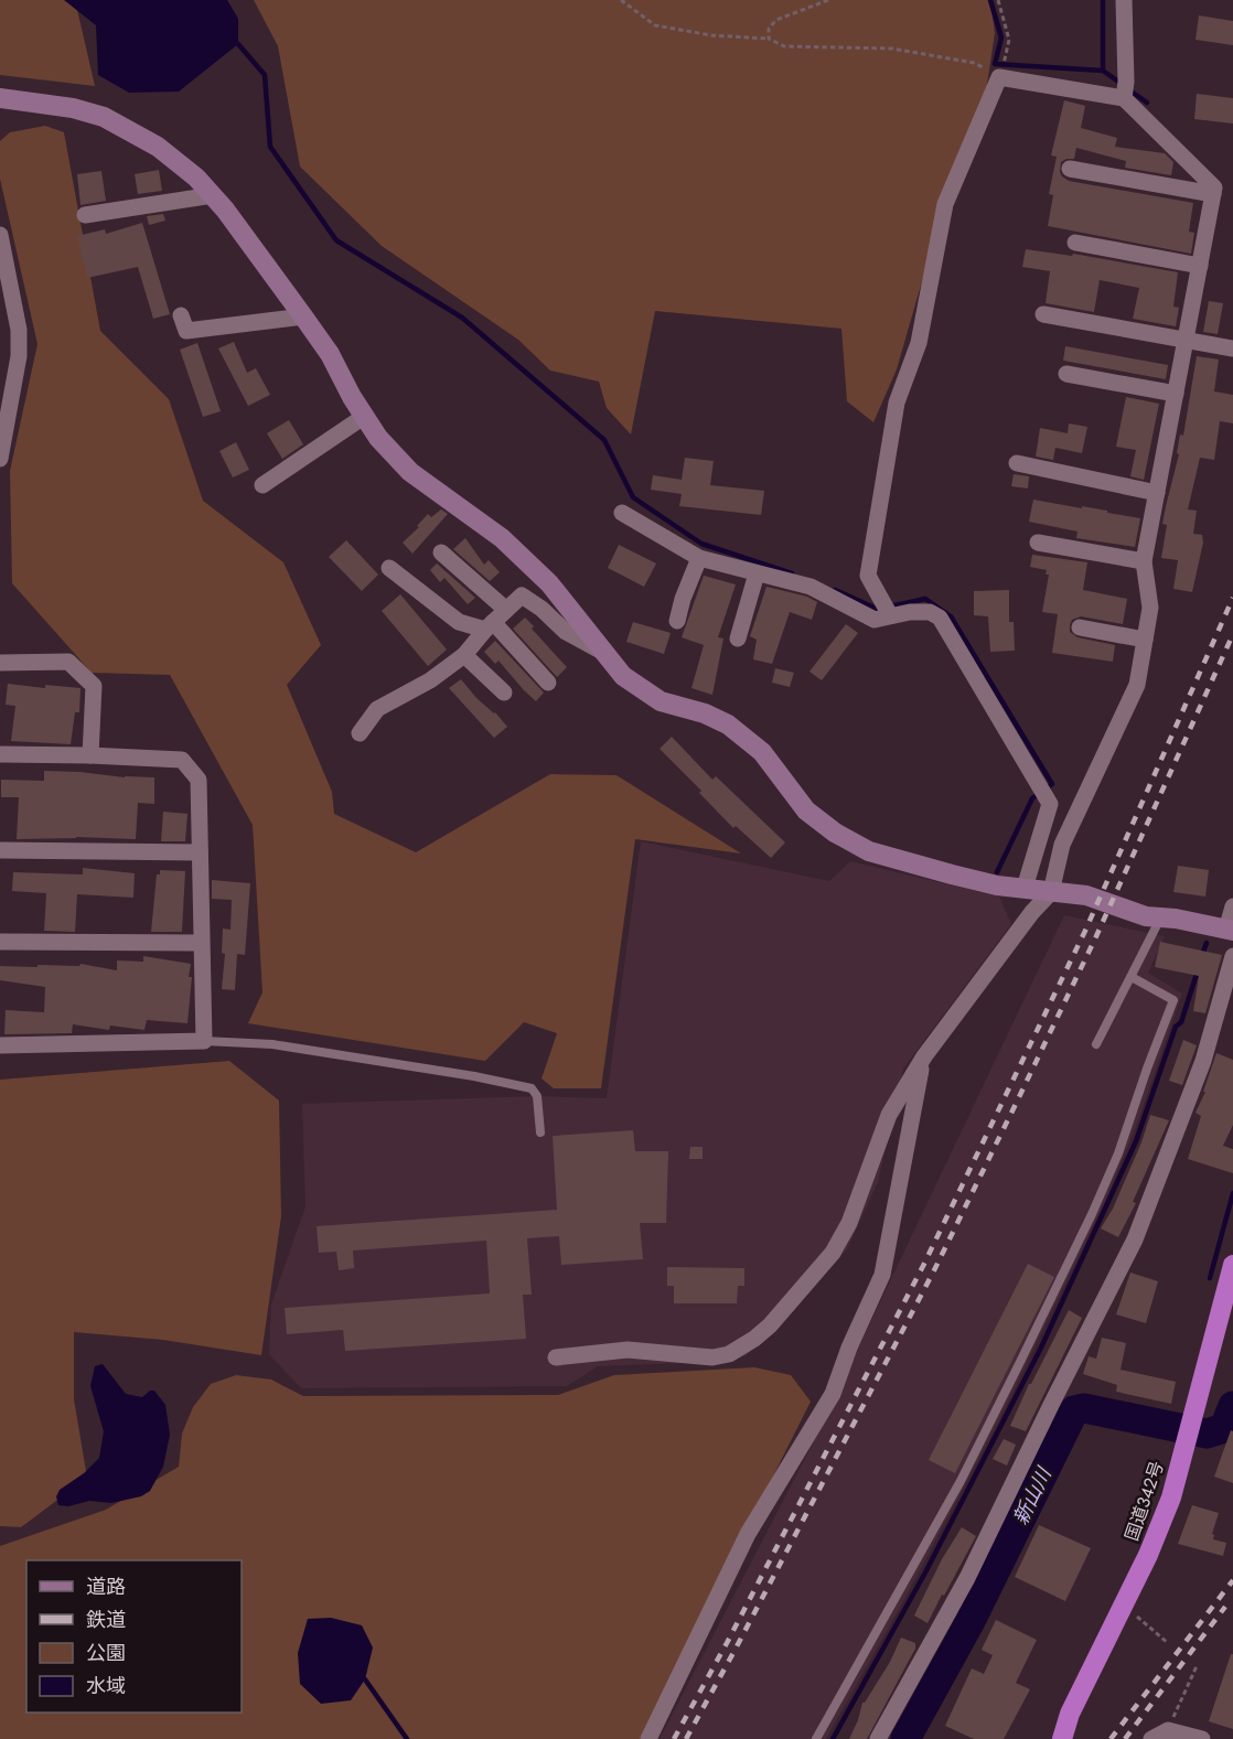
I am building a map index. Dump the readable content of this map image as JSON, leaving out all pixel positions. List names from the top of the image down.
{
  "streets": {
    "highway": ["国道342号"]
  },
  "water": ["新山川"],
  "legend": [
    "道路",
    "鉄道",
    "公園",
    "水域"
  ]
}
